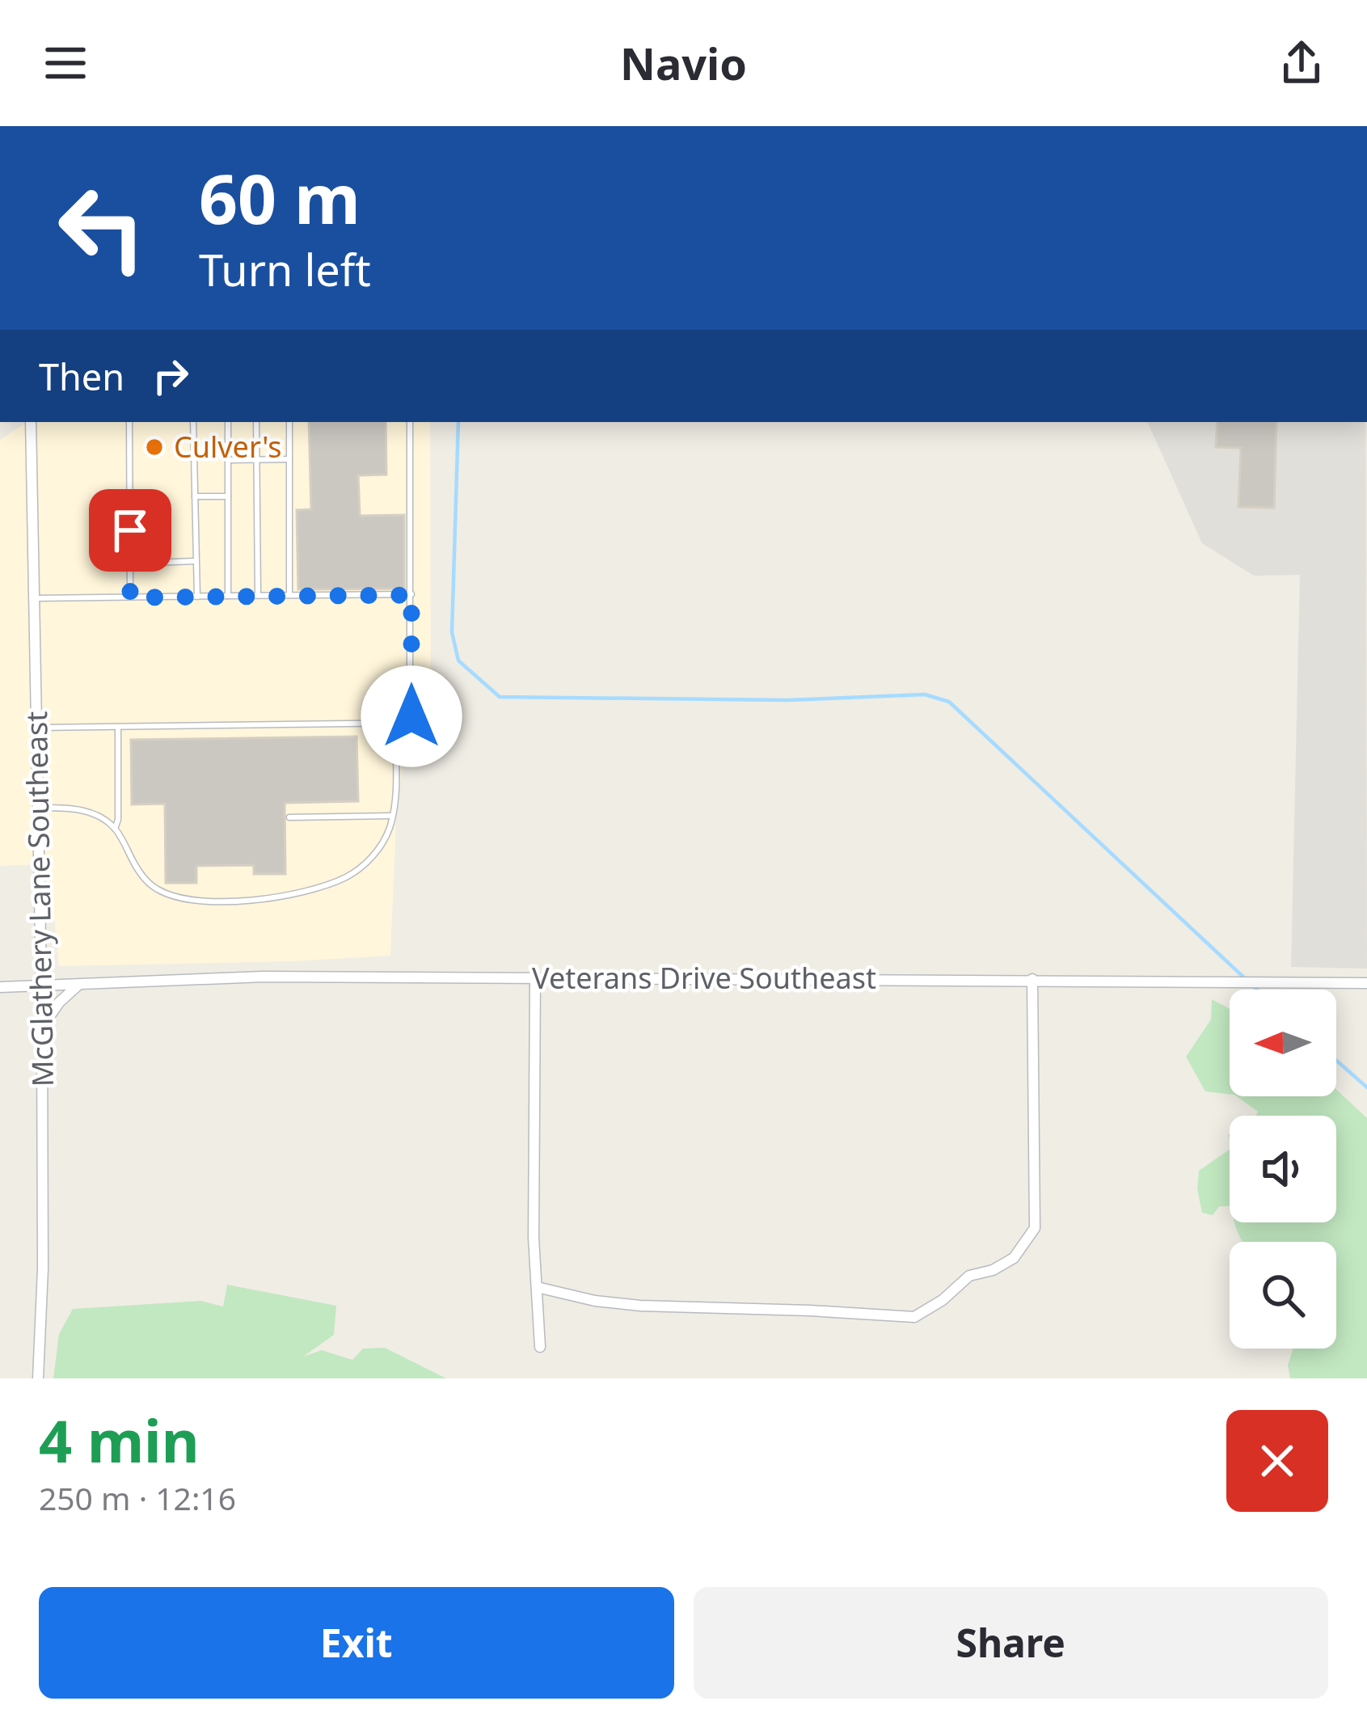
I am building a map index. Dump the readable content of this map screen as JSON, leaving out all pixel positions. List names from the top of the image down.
{
  "streets": {
    "street": ["McGlathery Lane Southeast", "Veterans Drive Southeast"]
  },
  "crossings": [
    ["McGlathery Lane Southeast", "Veterans Drive Southeast"]
  ],
  "places": ["Culver's"],
  "north": "left",
  "page": {
    "header": "Navio",
    "turn": ["60 m", "Turn left"],
    "then": "Then",
    "heading": ["4 min", "250 m · 12:16"],
    "buttons": ["Exit", "Share"]
  }
}
